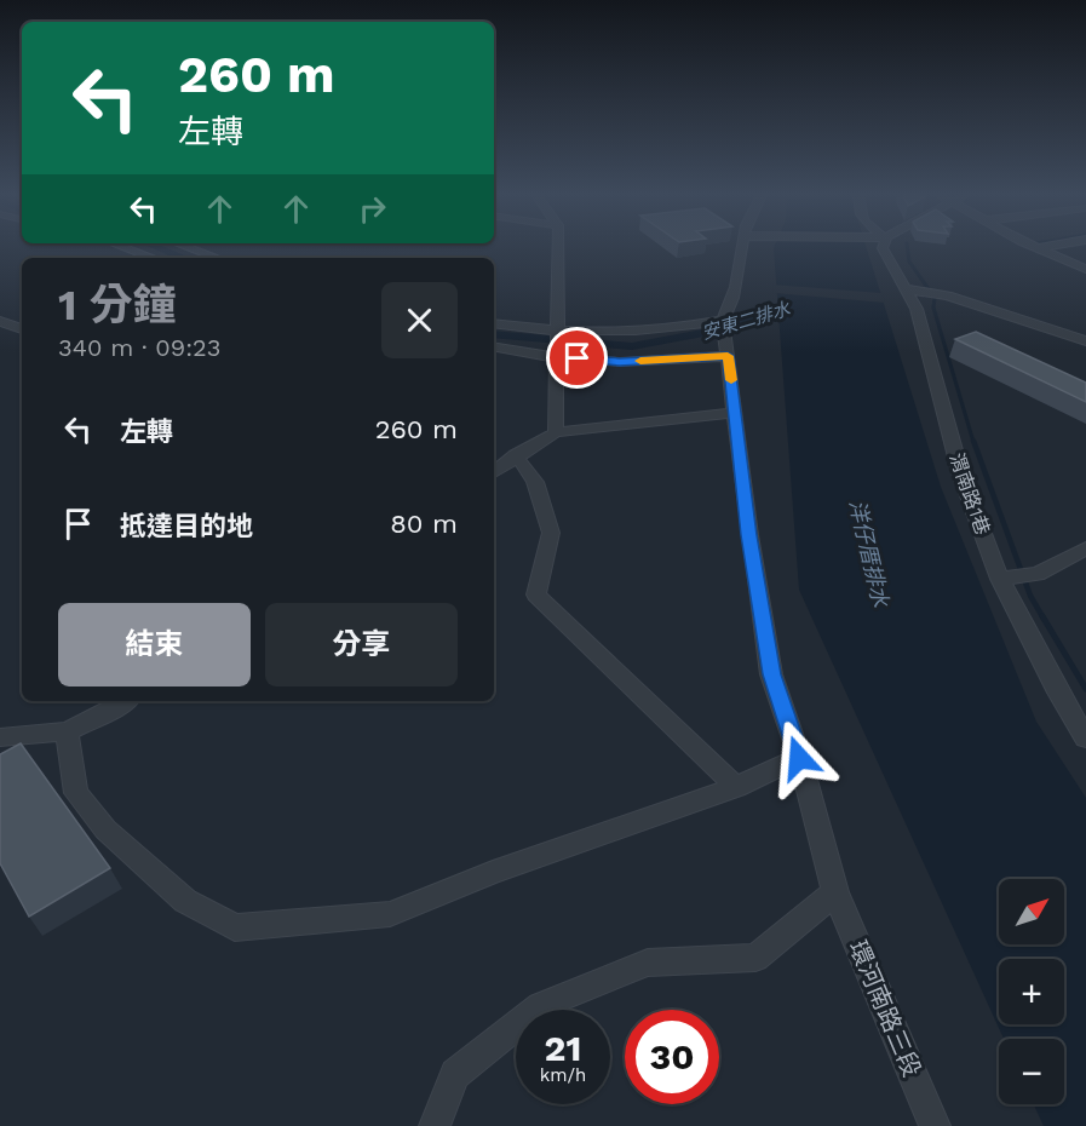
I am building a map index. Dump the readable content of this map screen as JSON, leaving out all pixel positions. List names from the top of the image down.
{
  "streets": {
    "street": ["渭南路1巷", "環河南路三段"]
  },
  "water": ["安東二排水", "洋仔厝排水"],
  "north": "top right",
  "page": {
    "turn": ["260 m", "左轉"],
    "heading": ["1 分鐘", "340 m · 09:23"],
    "list": [
      {
        "name": "左轉",
        "value": "260 m"
      },
      {
        "name": "抵達目的地",
        "value": "80 m"
      }
    ],
    "buttons": ["結束", "分享"],
    "map_buttons": ["+", "−"],
    "speed": "21 km/h",
    "limit": "30"
  }
}
